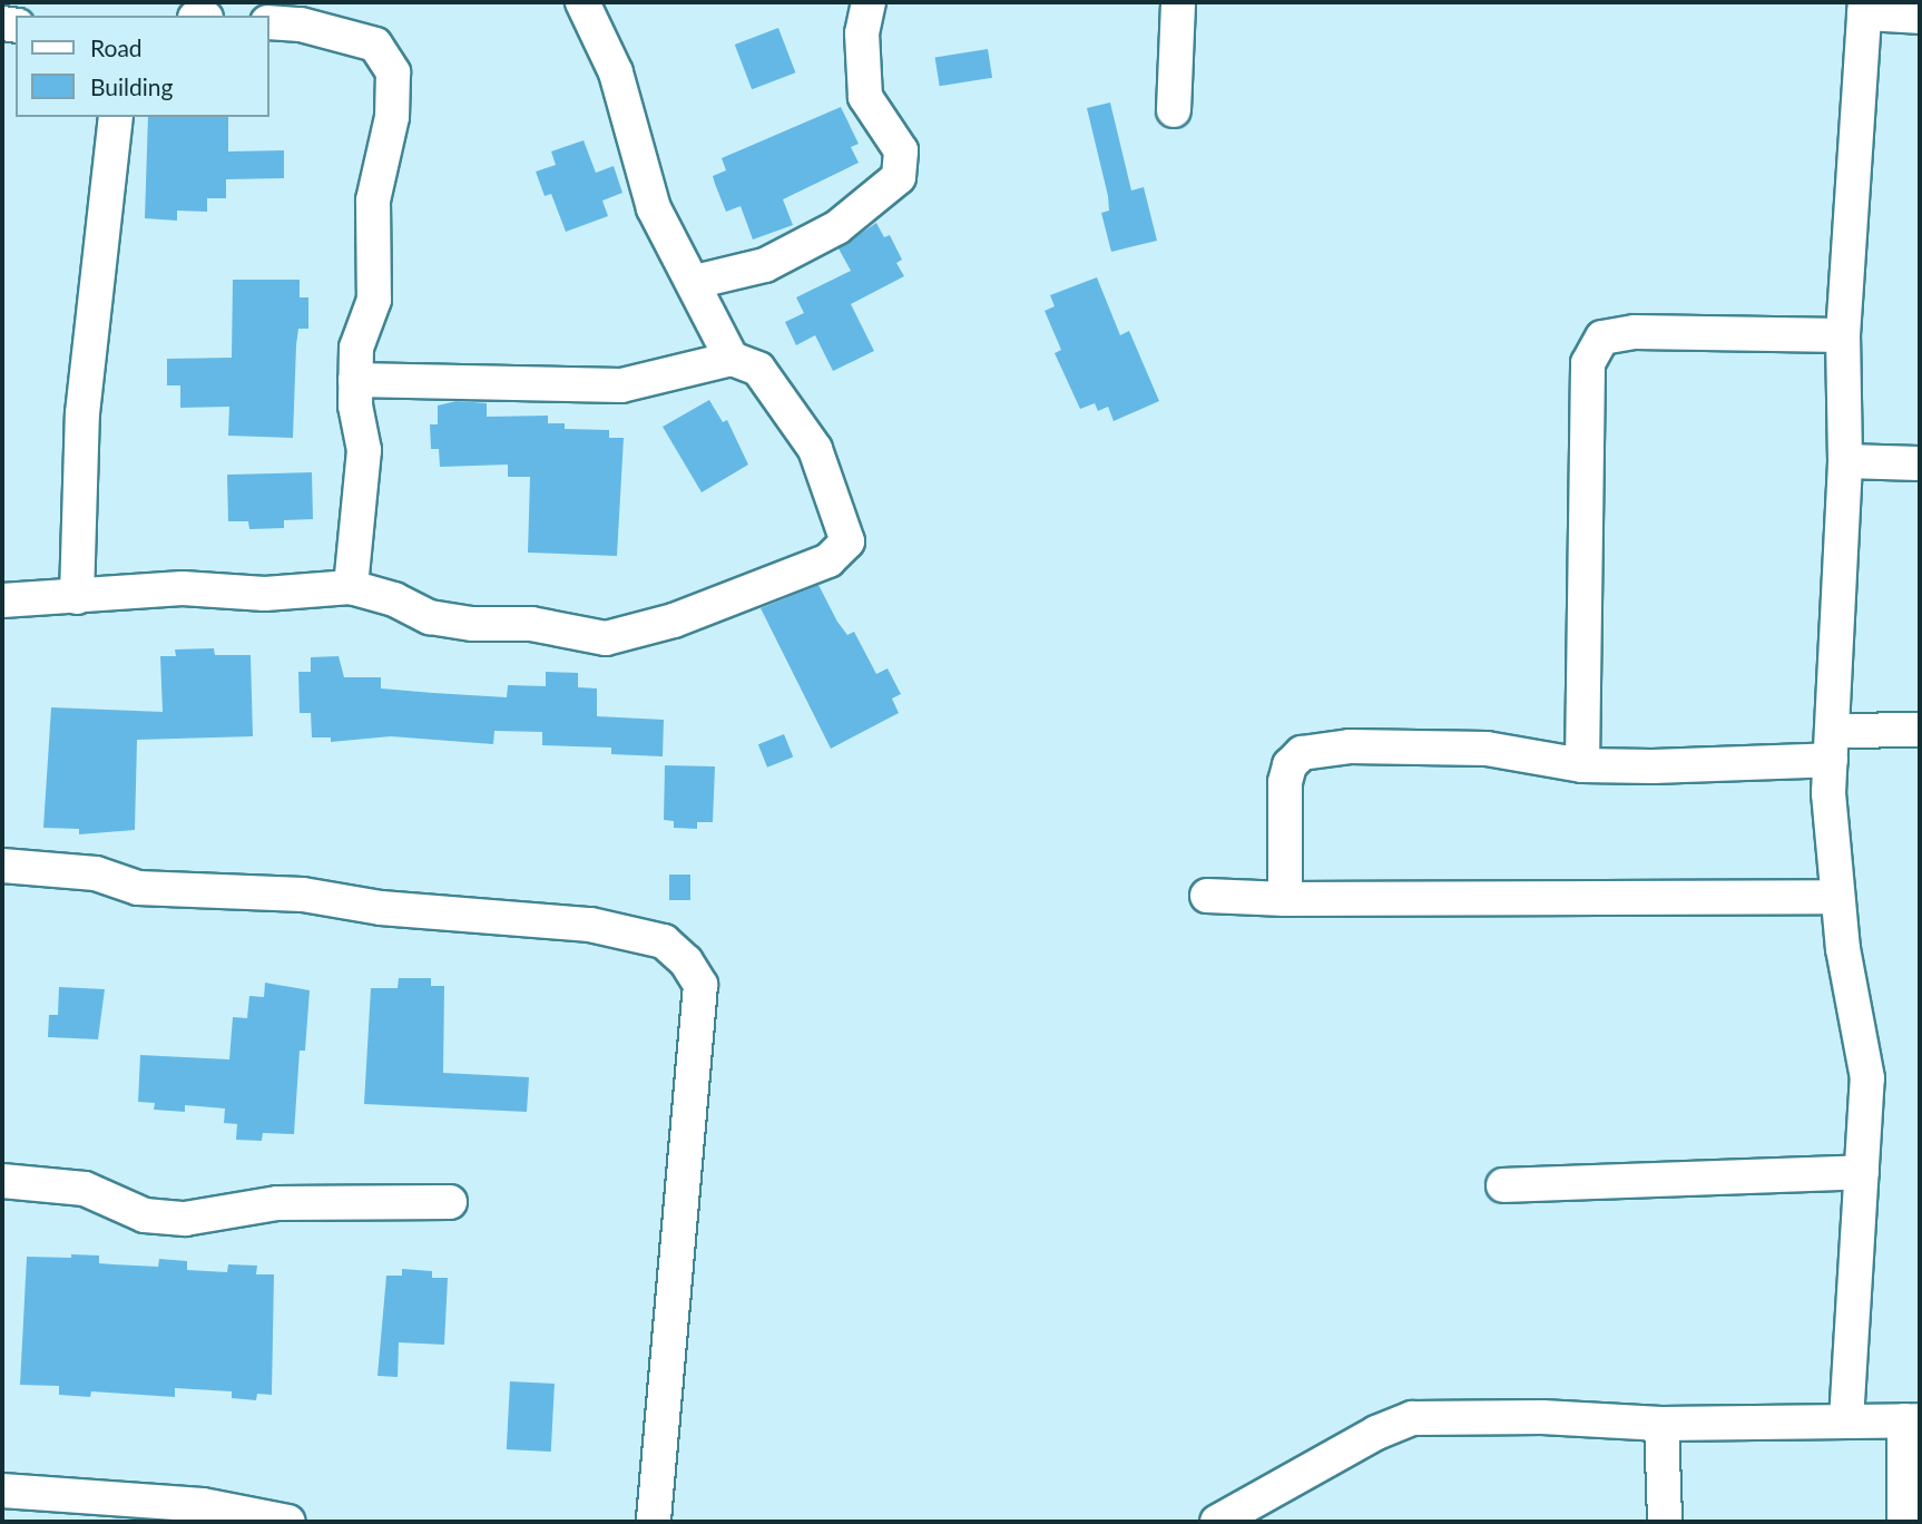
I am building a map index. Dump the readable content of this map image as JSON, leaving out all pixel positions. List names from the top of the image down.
{
  "legend": ["Road", "Building"]
}
